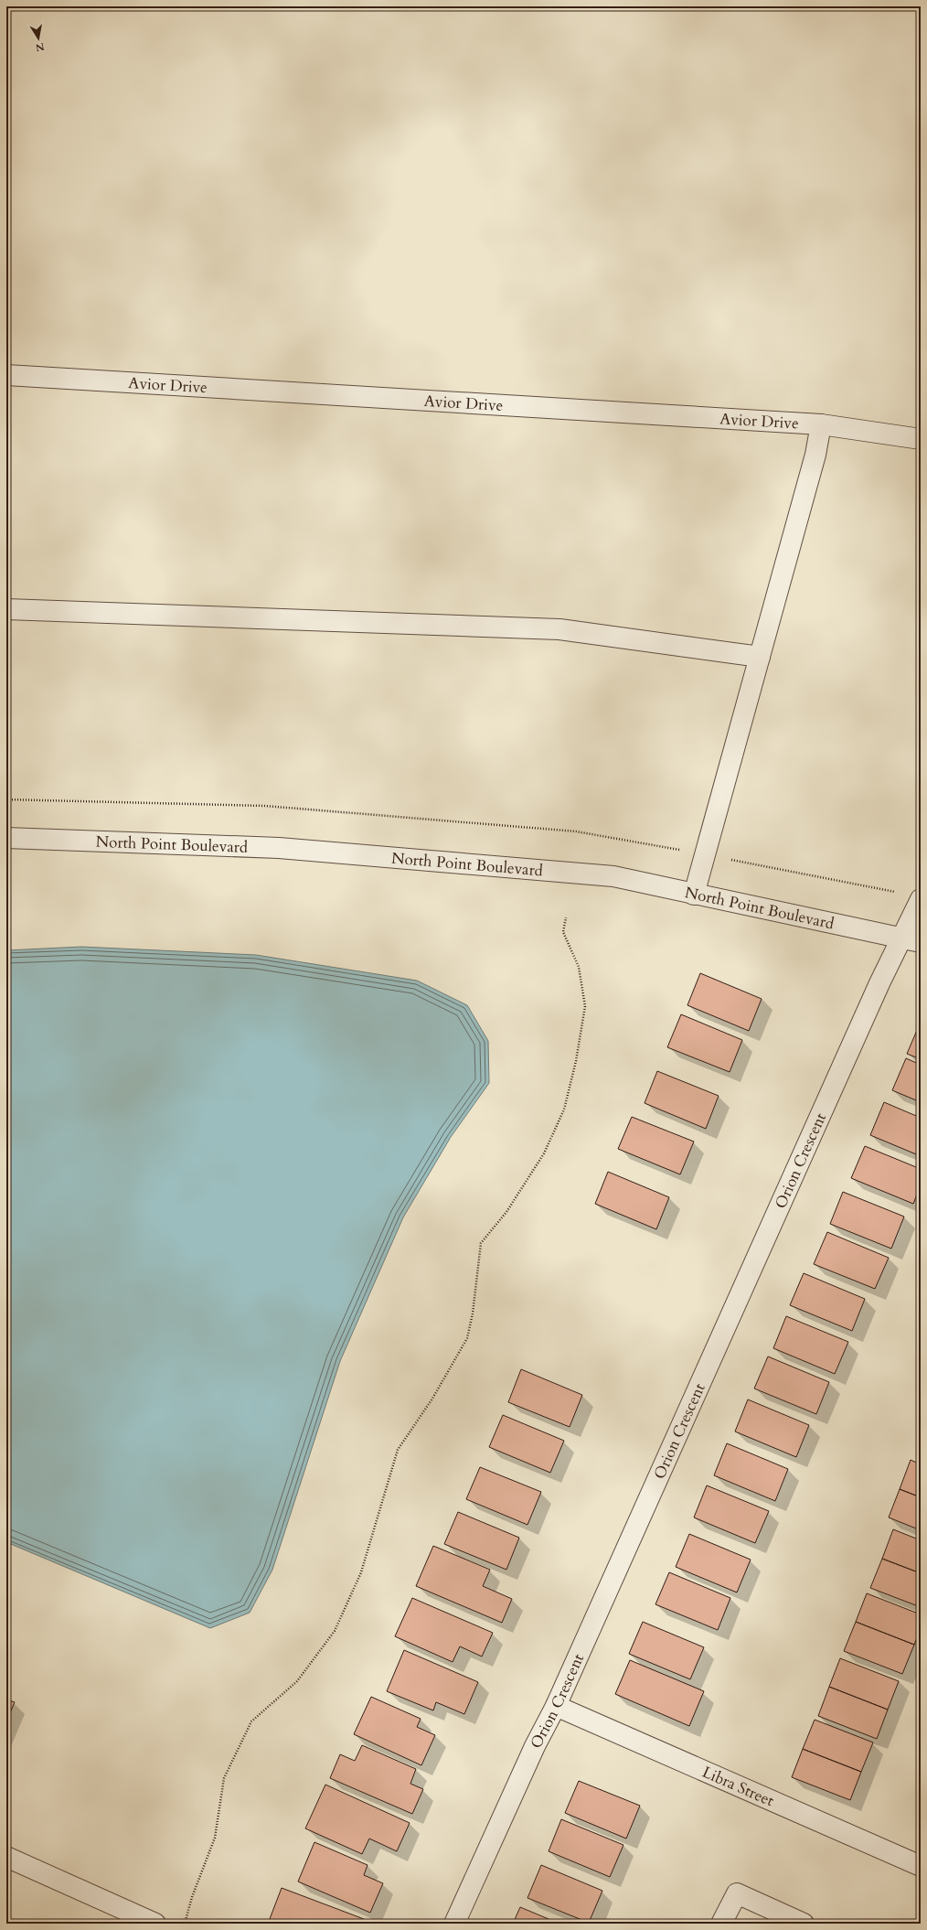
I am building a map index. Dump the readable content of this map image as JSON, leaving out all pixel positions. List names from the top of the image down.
{
  "streets": {
    "street": [
      "Avior Drive",
      "North Point Boulevard",
      "Orion Crescent",
      "Libra Street"
    ]
  },
  "crossings": [
    ["North Point Boulevard", "Orion Crescent"],
    ["Orion Crescent", "Libra Street"]
  ],
  "north": "bottom"
}
